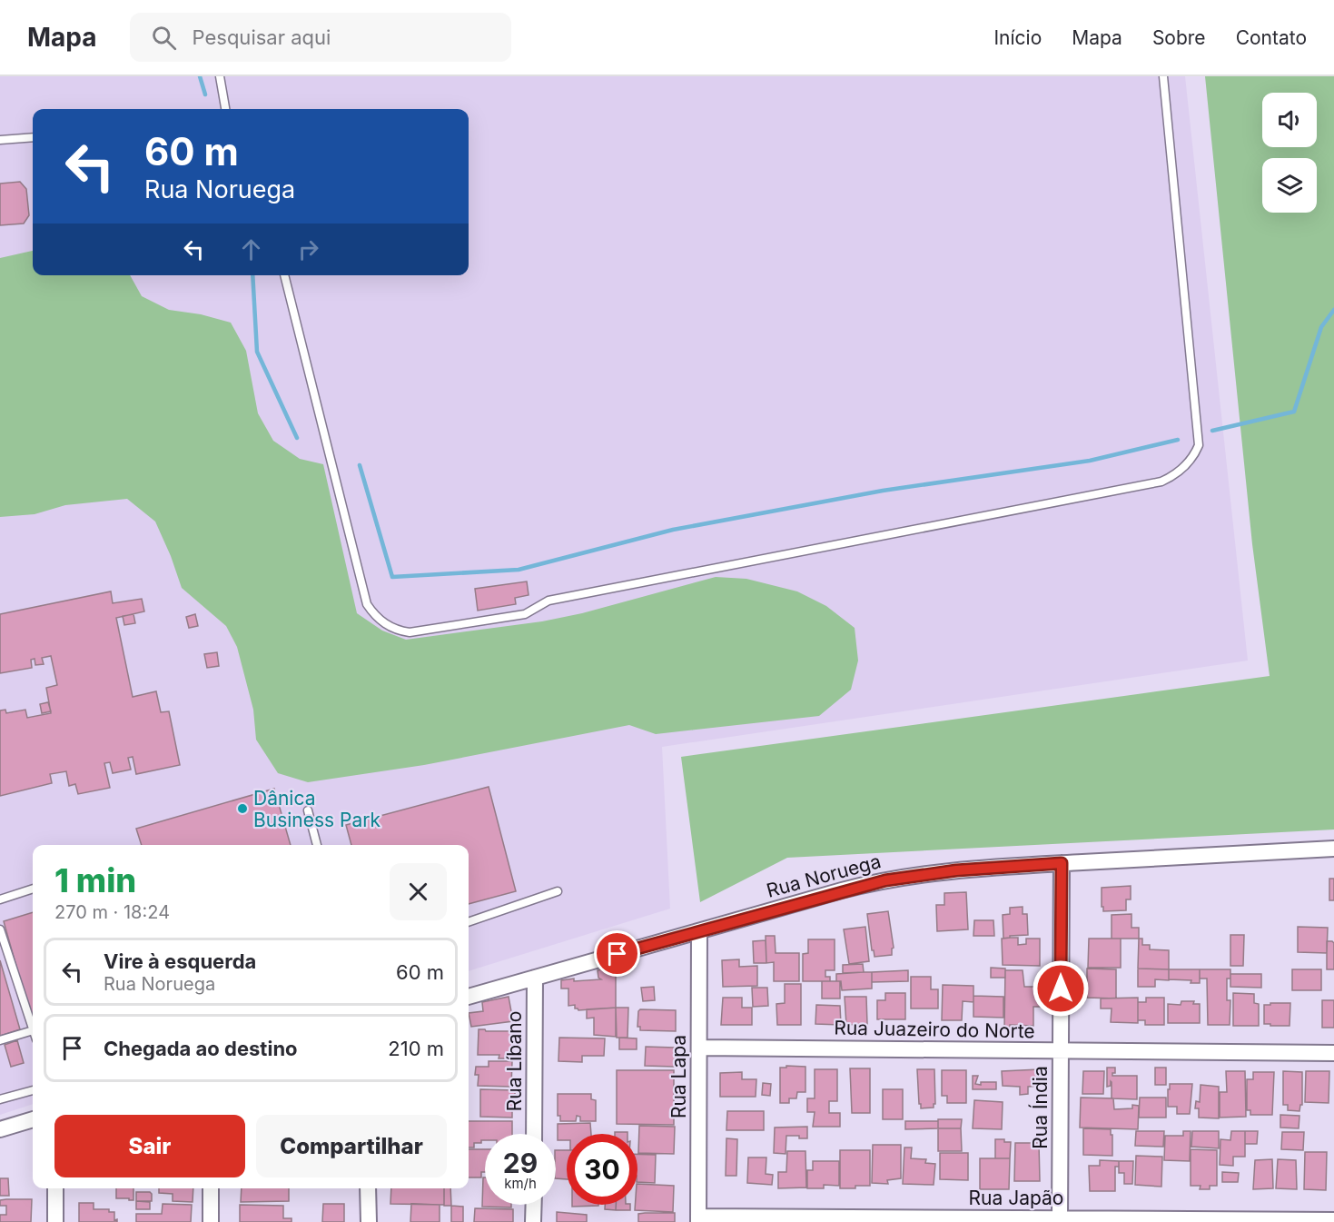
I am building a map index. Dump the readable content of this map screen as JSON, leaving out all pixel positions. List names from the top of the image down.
{
  "streets": {
    "street": [
      "Rua Noruega",
      "Rua Juazeiro do Norte",
      "Rua Líbano",
      "Rua Lapa",
      "Rua Índia",
      "Rua Japão"
    ]
  },
  "crossings": [
    ["Rua Noruega", "Rua Líbano"],
    ["Rua Noruega", "Rua Lapa"],
    ["Rua Noruega", "Rua Índia"],
    ["Rua Juazeiro do Norte", "Rua Lapa"],
    ["Rua Juazeiro do Norte", "Rua Índia"],
    ["Rua Lapa", "Rua Japão"],
    ["Rua Índia", "Rua Japão"]
  ],
  "places": ["Dânica Business Park"],
  "page": {
    "header": "Mapa",
    "search": "Pesquisar aqui",
    "nav": [
      "Início",
      "Mapa",
      "Sobre",
      "Contato"
    ],
    "turn": ["60 m", "Rua Noruega"],
    "heading": ["1 min", "270 m · 18:24"],
    "list": [
      {
        "name": "Vire à esquerda",
        "note": "Rua Noruega",
        "value": "60 m"
      },
      {
        "name": "Chegada ao destino",
        "value": "210 m"
      }
    ],
    "buttons": ["Sair", "Compartilhar"],
    "speed": "29 km/h",
    "limit": "30"
  }
}
